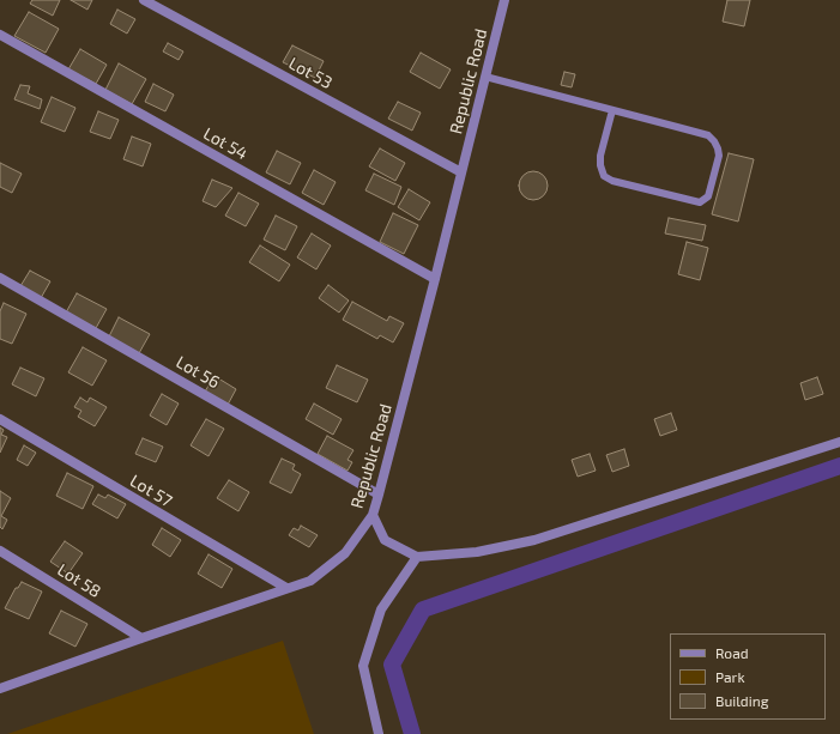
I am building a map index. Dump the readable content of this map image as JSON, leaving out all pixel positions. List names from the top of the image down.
{
  "streets": {
    "street": [
      "Lot 53",
      "Republic Road",
      "Lot 54",
      "Lot 56",
      "Lot 57",
      "Lot 58"
    ]
  },
  "crossings": [
    ["Lot 53", "Republic Road"],
    ["Republic Road", "Lot 54"],
    ["Republic Road", "Lot 56"],
    ["Republic Road", "Lot 57"],
    ["Republic Road", "Lot 58"]
  ],
  "legend": ["Road", "Park", "Building"]
}
